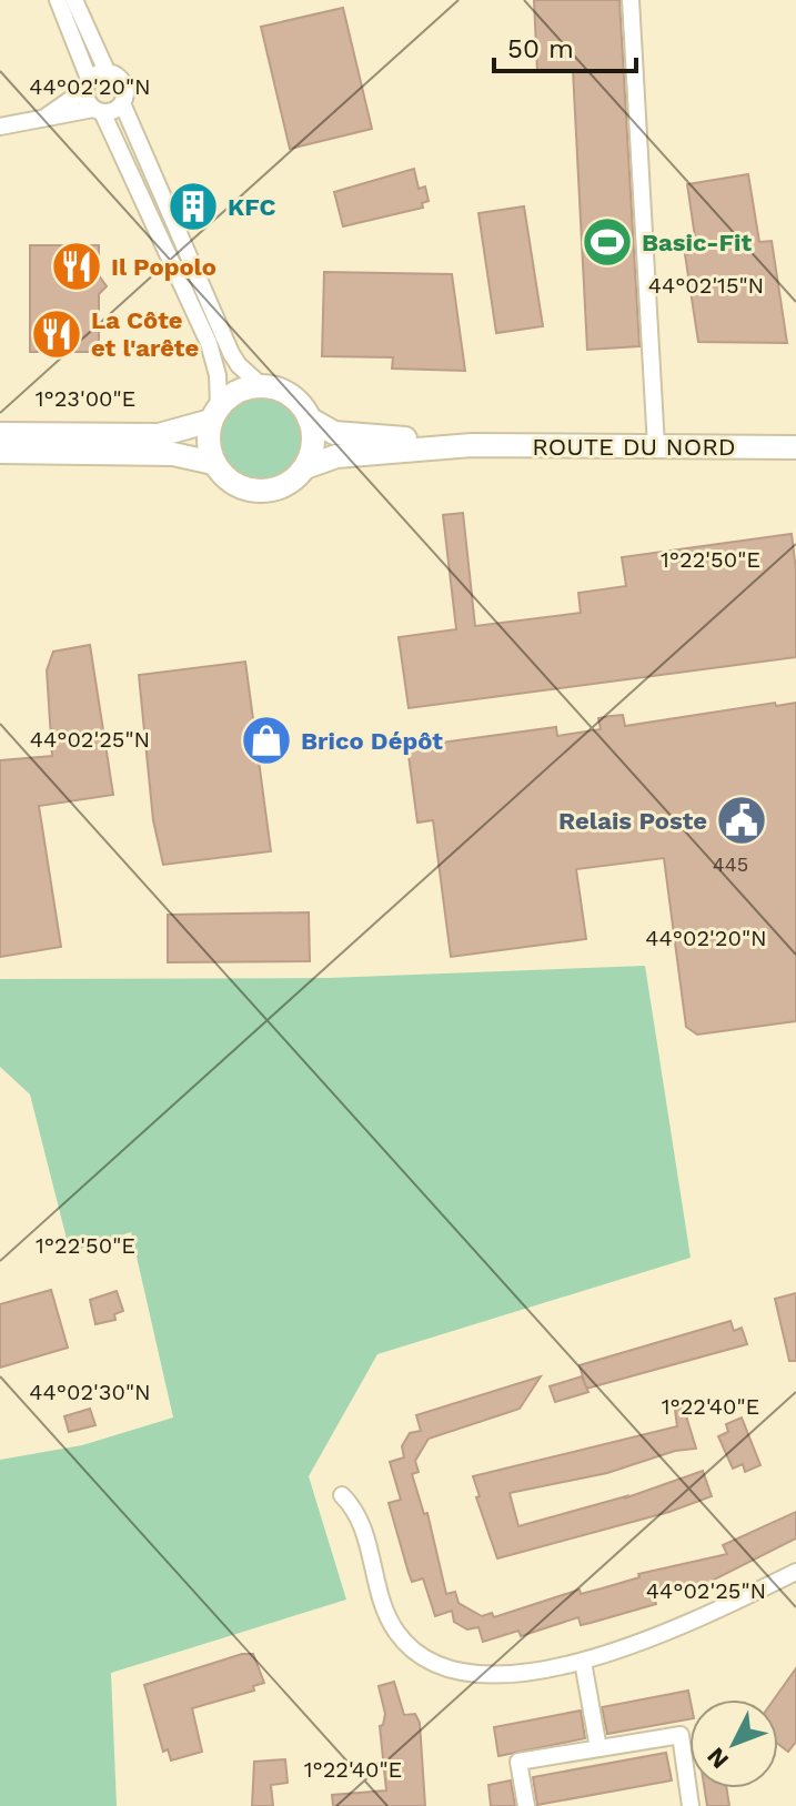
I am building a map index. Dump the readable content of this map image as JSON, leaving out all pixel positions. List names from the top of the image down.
{
  "streets": {
    "main road": ["ROUTE DU NORD"]
  },
  "places": {
    "building": ["KFC"],
    "sports": ["Basic-Fit"],
    "restaurant": ["Il Popolo", "La Côte et l'arête"],
    "shop": ["Brico Dépôt"],
    "public building": ["Relais Poste"]
  },
  "house_numbers": ["445"],
  "scale_bar": "50 m",
  "north": "bottom left",
  "coordinates": [
    "44°02'20\"N",
    "44°02'15\"N",
    "1°23'00\"E",
    "1°22'50\"E",
    "44°02'25\"N",
    "44°02'30\"N",
    "1°22'40\"E"
  ]
}
